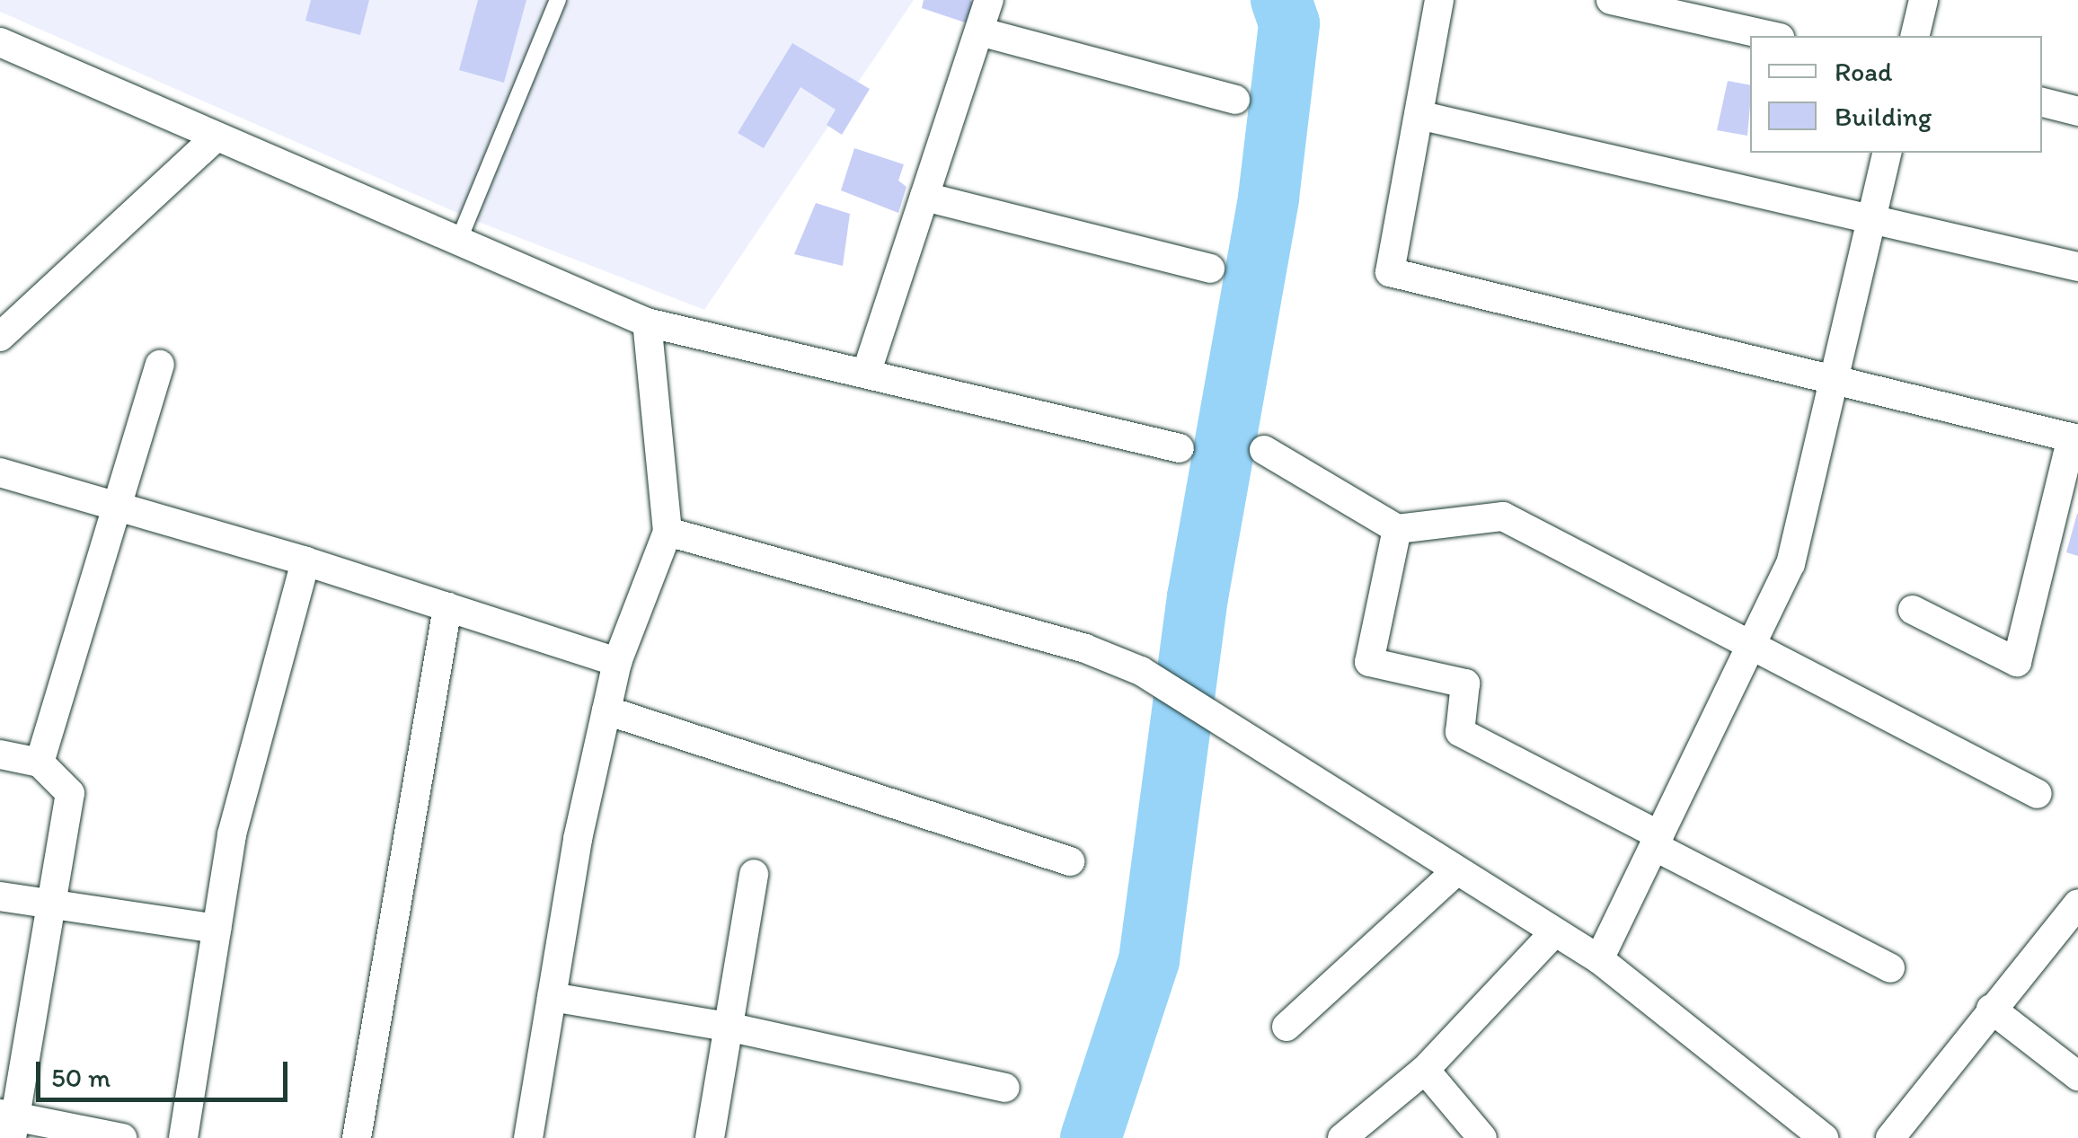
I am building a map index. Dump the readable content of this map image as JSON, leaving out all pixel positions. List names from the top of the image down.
{
  "legend": ["Road", "Building"],
  "scale_bar": "50 m"
}
